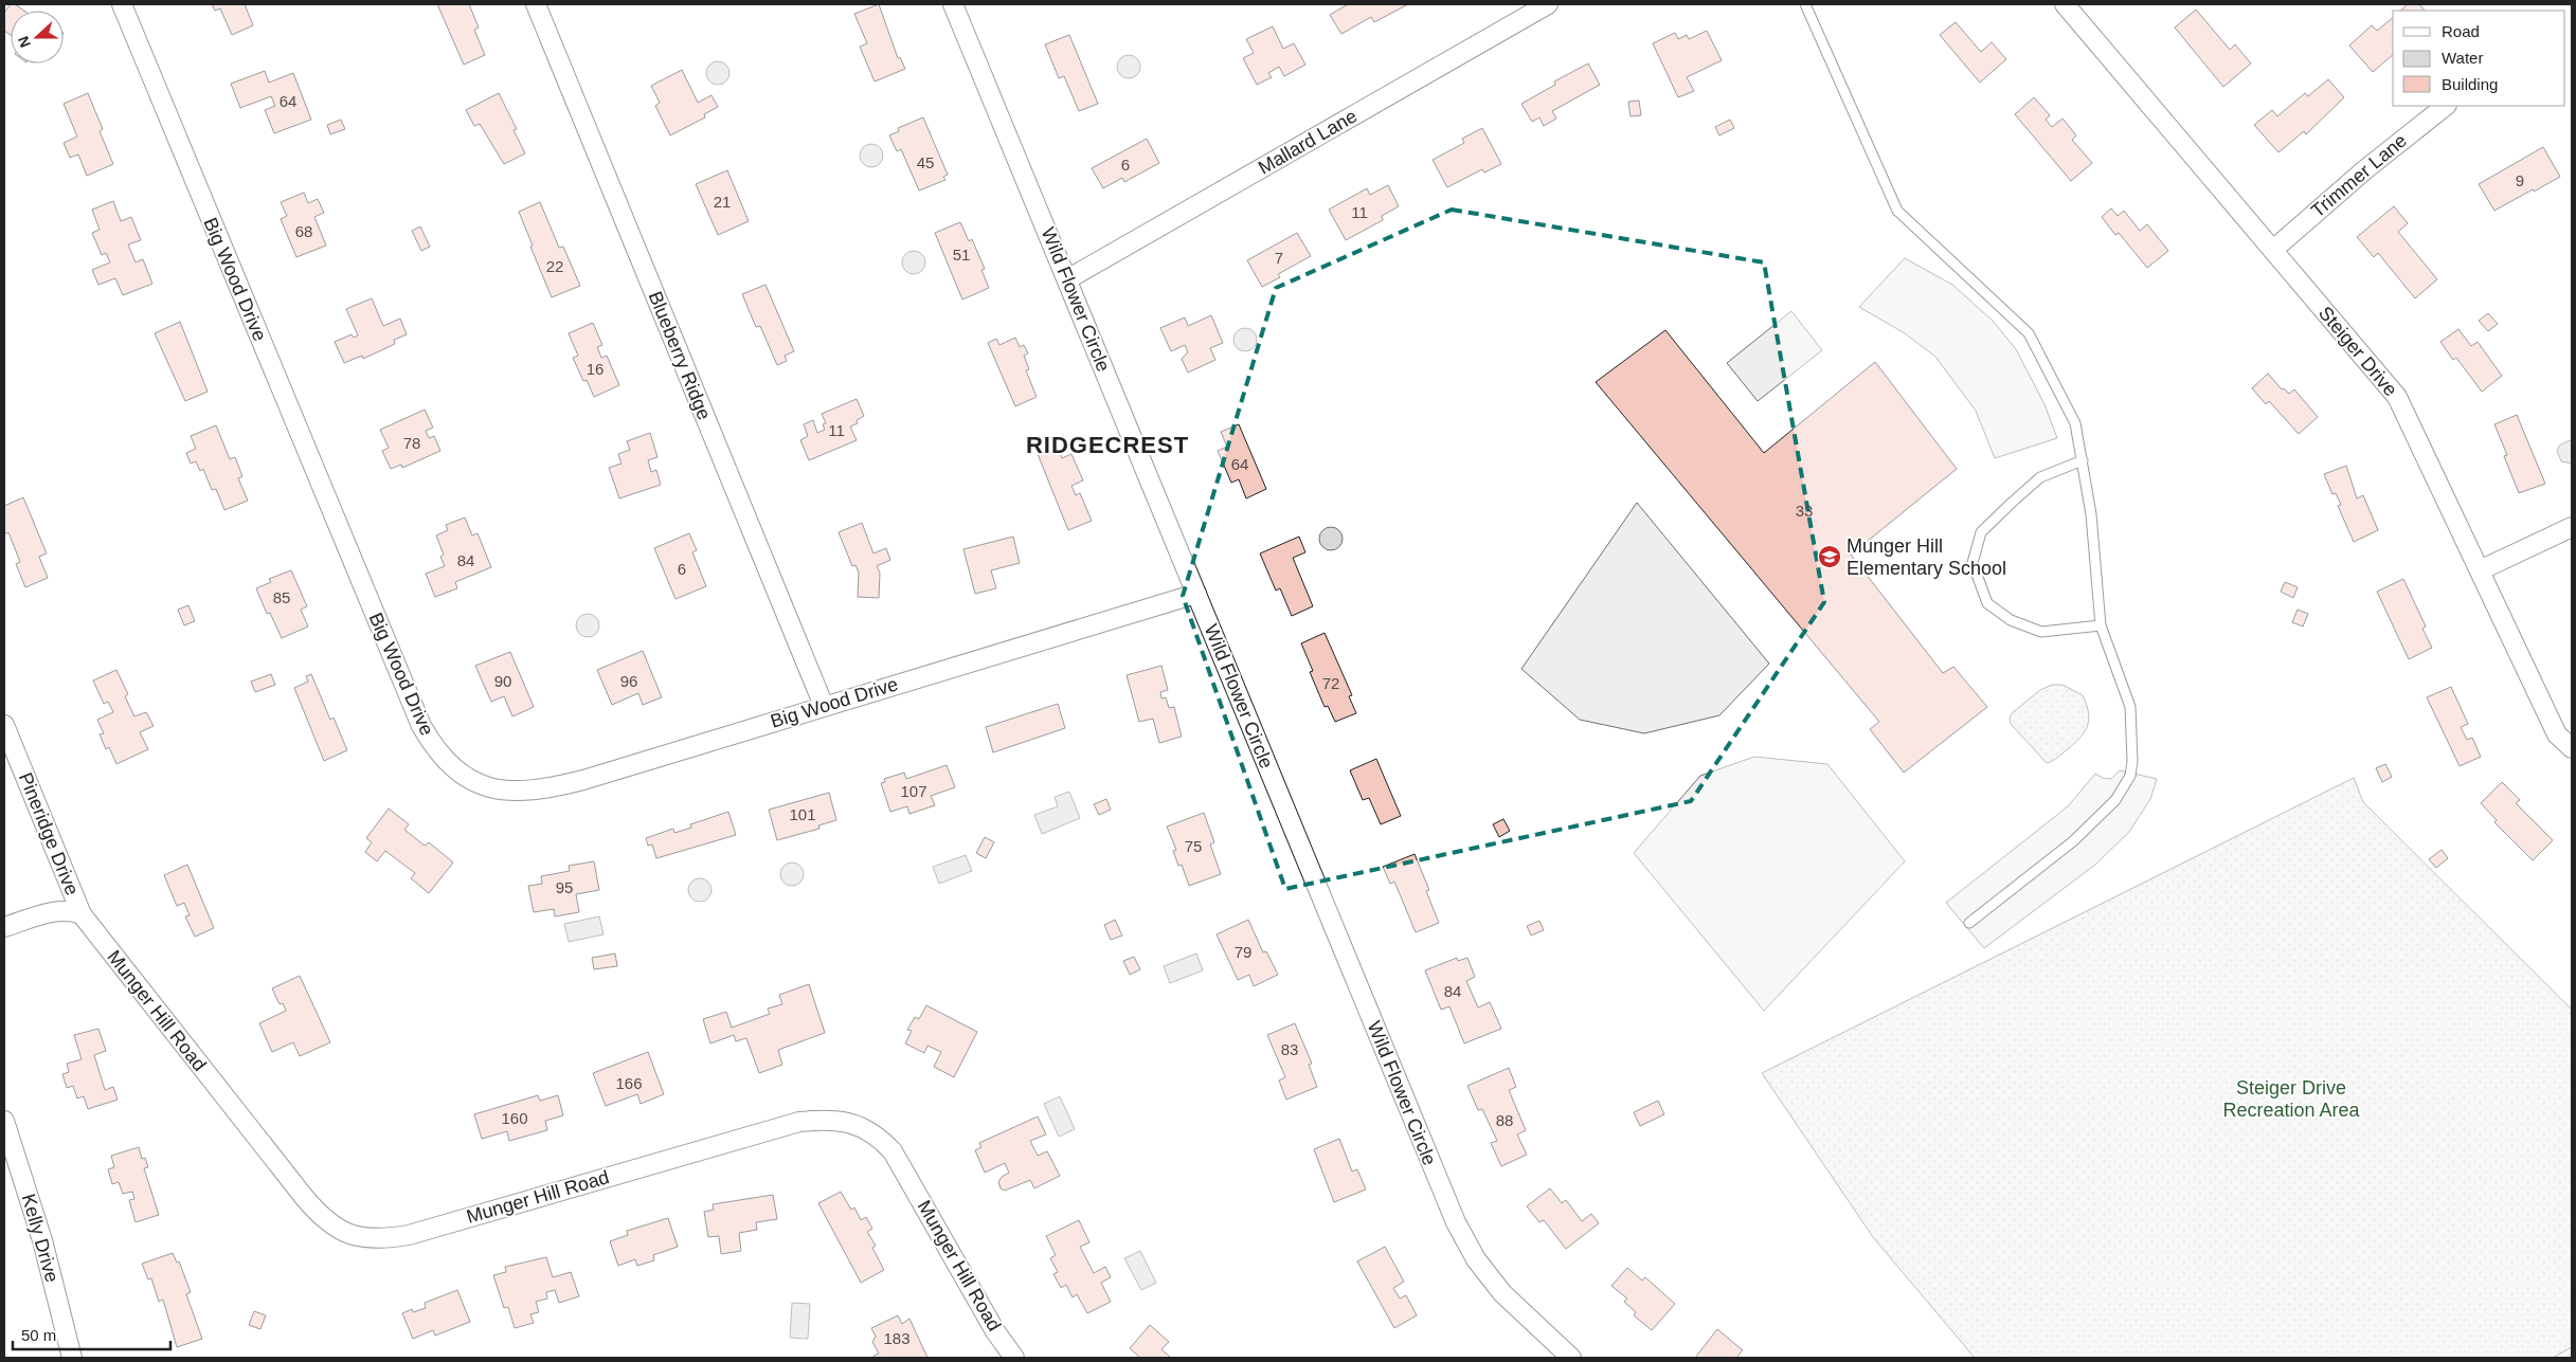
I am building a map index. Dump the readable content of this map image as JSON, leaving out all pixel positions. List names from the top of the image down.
{
  "streets": {
    "street": [
      "Mallard Lane",
      "Trimmer Lane",
      "Big Wood Drive",
      "Wild Flower Circle",
      "Steiger Drive",
      "Blueberry Ridge",
      "Pineridge Drive",
      "Munger Hill Road",
      "Kelly Drive"
    ]
  },
  "crossings": [
    ["Mallard Lane", "Wild Flower Circle"],
    ["Trimmer Lane", "Steiger Drive"],
    ["Big Wood Drive", "Wild Flower Circle"],
    ["Big Wood Drive", "Blueberry Ridge"],
    ["Pineridge Drive", "Munger Hill Road"]
  ],
  "districts": ["RIDGECREST"],
  "parks": ["Steiger Drive Recreation Area"],
  "places": {
    "school or university": ["Munger Hill Elementary School"]
  },
  "house_numbers": [
    "64",
    "45",
    "6",
    "9",
    "21",
    "11",
    "68",
    "51",
    "7",
    "22",
    "16",
    "11",
    "78",
    "64",
    "33",
    "84",
    "6",
    "85",
    "90",
    "96",
    "72",
    "107",
    "101",
    "75",
    "95",
    "79",
    "84",
    "83",
    "166",
    "160",
    "88",
    "183"
  ],
  "legend": ["Road", "Water", "Building"],
  "scale_bar": "50 m",
  "north": "left"
}
